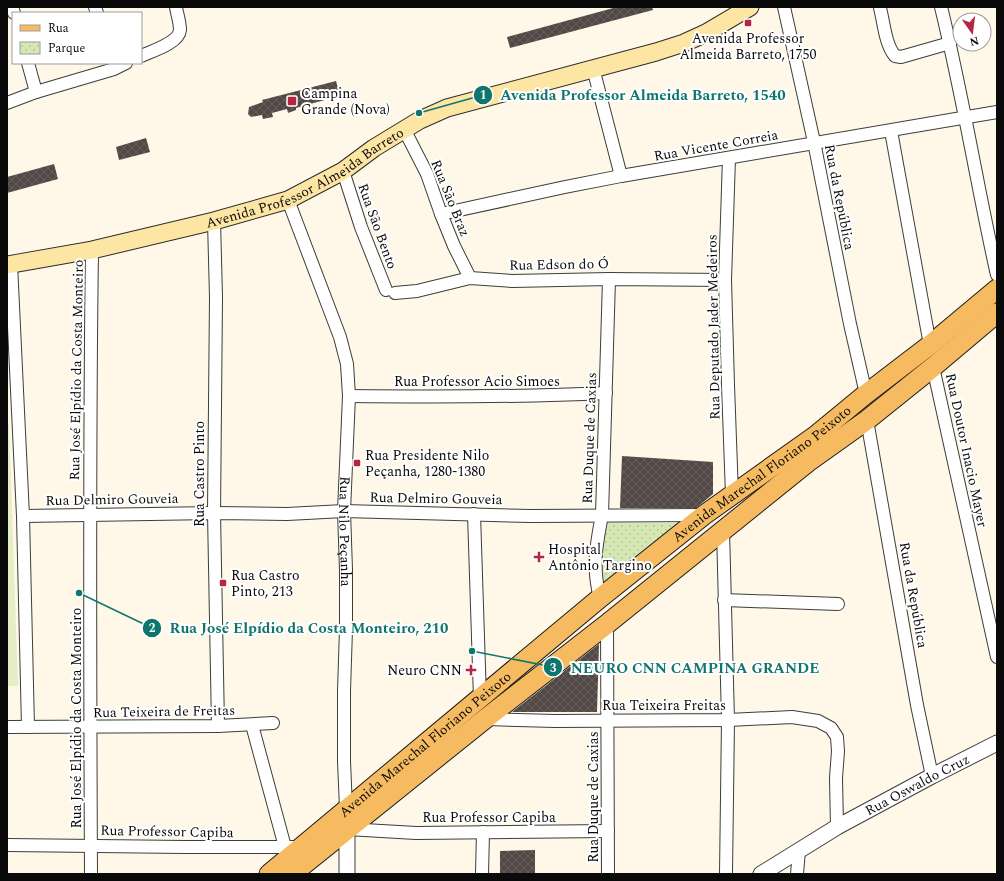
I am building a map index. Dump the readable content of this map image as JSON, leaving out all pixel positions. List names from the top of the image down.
{
  "streets": {
    "main road": ["Avenida Professor Almeida Barreto", "Avenida Marechal Floriano Peixoto", "Rua Nilo Peçanha"],
    "street": [
      "Rua Vicente Correia",
      "Rua da República",
      "Rua São Braz",
      "Rua São Bento",
      "Rua Edson do Ó",
      "Rua Deputado Jader Medeiros",
      "Rua José Elpídio da Costa Monteiro",
      "Rua Professor Acio Simoes",
      "Rua Duque de Caxias",
      "Rua Doutor Inacio Mayer",
      "Rua Castro Pinto",
      "Rua Delmiro Gouveia",
      "Rua Teixeira Freitas",
      "Rua Teixeira de Freitas",
      "Rua Oswaldo Cruz",
      "Rua Professor Capiba"
    ]
  },
  "crossings": [
    ["Rua Vicente Correia", "Rua da República"],
    ["Rua Vicente Correia", "Rua São Braz"],
    ["Rua Vicente Correia", "Rua Deputado Jader Medeiros"],
    ["Avenida Professor Almeida Barreto", "Rua São Braz"],
    ["Avenida Professor Almeida Barreto", "Rua São Bento"],
    ["Avenida Professor Almeida Barreto", "Rua José Elpídio da Costa Monteiro"],
    ["Avenida Professor Almeida Barreto", "Rua Castro Pinto"],
    ["Avenida Professor Almeida Barreto", "Rua Nilo Peçanha"],
    ["Rua da República", "Avenida Marechal Floriano Peixoto"],
    ["Rua da República", "Rua Oswaldo Cruz"],
    ["Rua São Braz", "Rua Edson do Ó"],
    ["Rua São Bento", "Rua Edson do Ó"],
    ["Rua Edson do Ó", "Rua Deputado Jader Medeiros"],
    ["Rua Edson do Ó", "Rua Duque de Caxias"],
    ["Rua Deputado Jader Medeiros", "Avenida Marechal Floriano Peixoto"],
    ["Rua José Elpídio da Costa Monteiro", "Rua Delmiro Gouveia"],
    ["Rua José Elpídio da Costa Monteiro", "Rua Teixeira de Freitas"],
    ["Rua José Elpídio da Costa Monteiro", "Rua Professor Capiba"],
    ["Rua Professor Acio Simoes", "Rua Duque de Caxias"],
    ["Rua Professor Acio Simoes", "Rua Nilo Peçanha"],
    ["Rua Duque de Caxias", "Avenida Marechal Floriano Peixoto"],
    ["Rua Duque de Caxias", "Rua Delmiro Gouveia"],
    ["Rua Duque de Caxias", "Rua Teixeira Freitas"],
    ["Rua Duque de Caxias", "Rua Professor Capiba"],
    ["Rua Doutor Inacio Mayer", "Avenida Marechal Floriano Peixoto"],
    ["Avenida Marechal Floriano Peixoto", "Rua Delmiro Gouveia"],
    ["Avenida Marechal Floriano Peixoto", "Rua Nilo Peçanha"],
    ["Avenida Marechal Floriano Peixoto", "Rua Teixeira Freitas"],
    ["Avenida Marechal Floriano Peixoto", "Rua Professor Capiba"],
    ["Rua Castro Pinto", "Rua Delmiro Gouveia"],
    ["Rua Castro Pinto", "Rua Teixeira de Freitas"],
    ["Rua Delmiro Gouveia", "Rua Nilo Peçanha"],
    ["Rua Nilo Peçanha", "Rua Professor Capiba"],
    ["Rua Teixeira Freitas", "Rua Oswaldo Cruz"]
  ],
  "places": {
    "transit": [
      "Avenida Professor Almeida Barreto, 1750",
      "Campina Grande (Nova)",
      "Rua Presidente Nilo Peçanha, 1280-1380",
      "Rua Castro Pinto, 213"
    ],
    "other": ["Avenida Professor Almeida Barreto, 1540", "Rua José Elpídio da Costa Monteiro, 210", "NEURO CNN CAMPINA GRANDE"],
    "health": ["Hospital Antônio Targino", "Neuro CNN"]
  },
  "legend": ["Rua", "Parque"],
  "north": "bottom"
}
